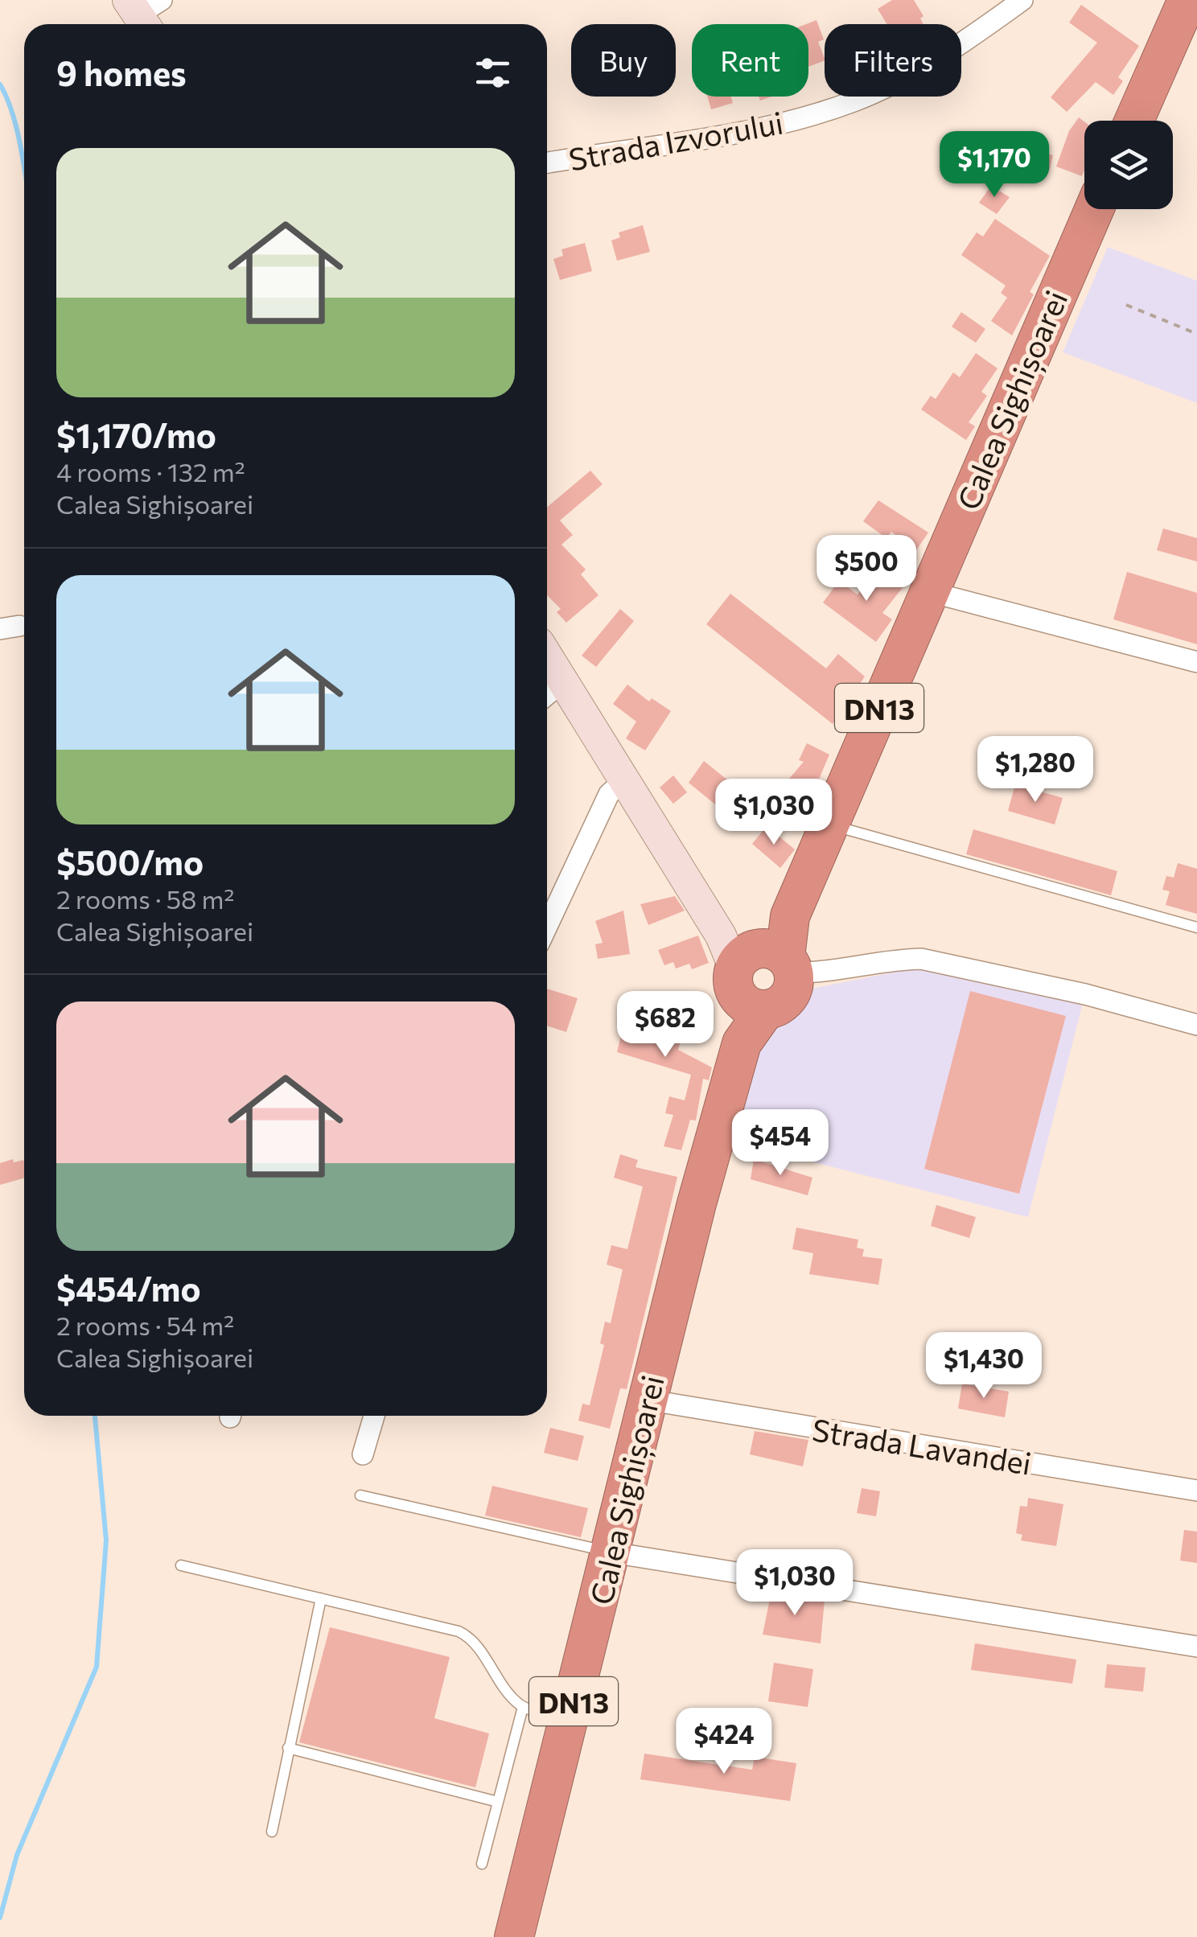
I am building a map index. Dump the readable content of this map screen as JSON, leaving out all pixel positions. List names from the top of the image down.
{
  "streets": {
    "highway": ["Calea Sighișoarei", "DN13"],
    "street": ["Strada Izvorului", "Strada Lavandei"]
  },
  "crossings": [
    ["Calea Sighișoarei", "Strada Lavandei"]
  ],
  "page": {
    "chip": ["Buy", "Rent", "Filters"],
    "heading": "9 homes",
    "list": [
      {
        "name": "$1,170/mo",
        "note": "4 rooms · 132 m² · Calea Sighișoarei"
      },
      {
        "name": "$500/mo",
        "note": "2 rooms · 58 m² · Calea Sighișoarei"
      },
      {
        "name": "$454/mo",
        "note": "2 rooms · 54 m² · Calea Sighișoarei"
      }
    ],
    "price": [
      "$1,170",
      "$500",
      "$1,280",
      "$1,030",
      "$682",
      "$454",
      "$1,430",
      "$1,030",
      "$424"
    ]
  }
}
